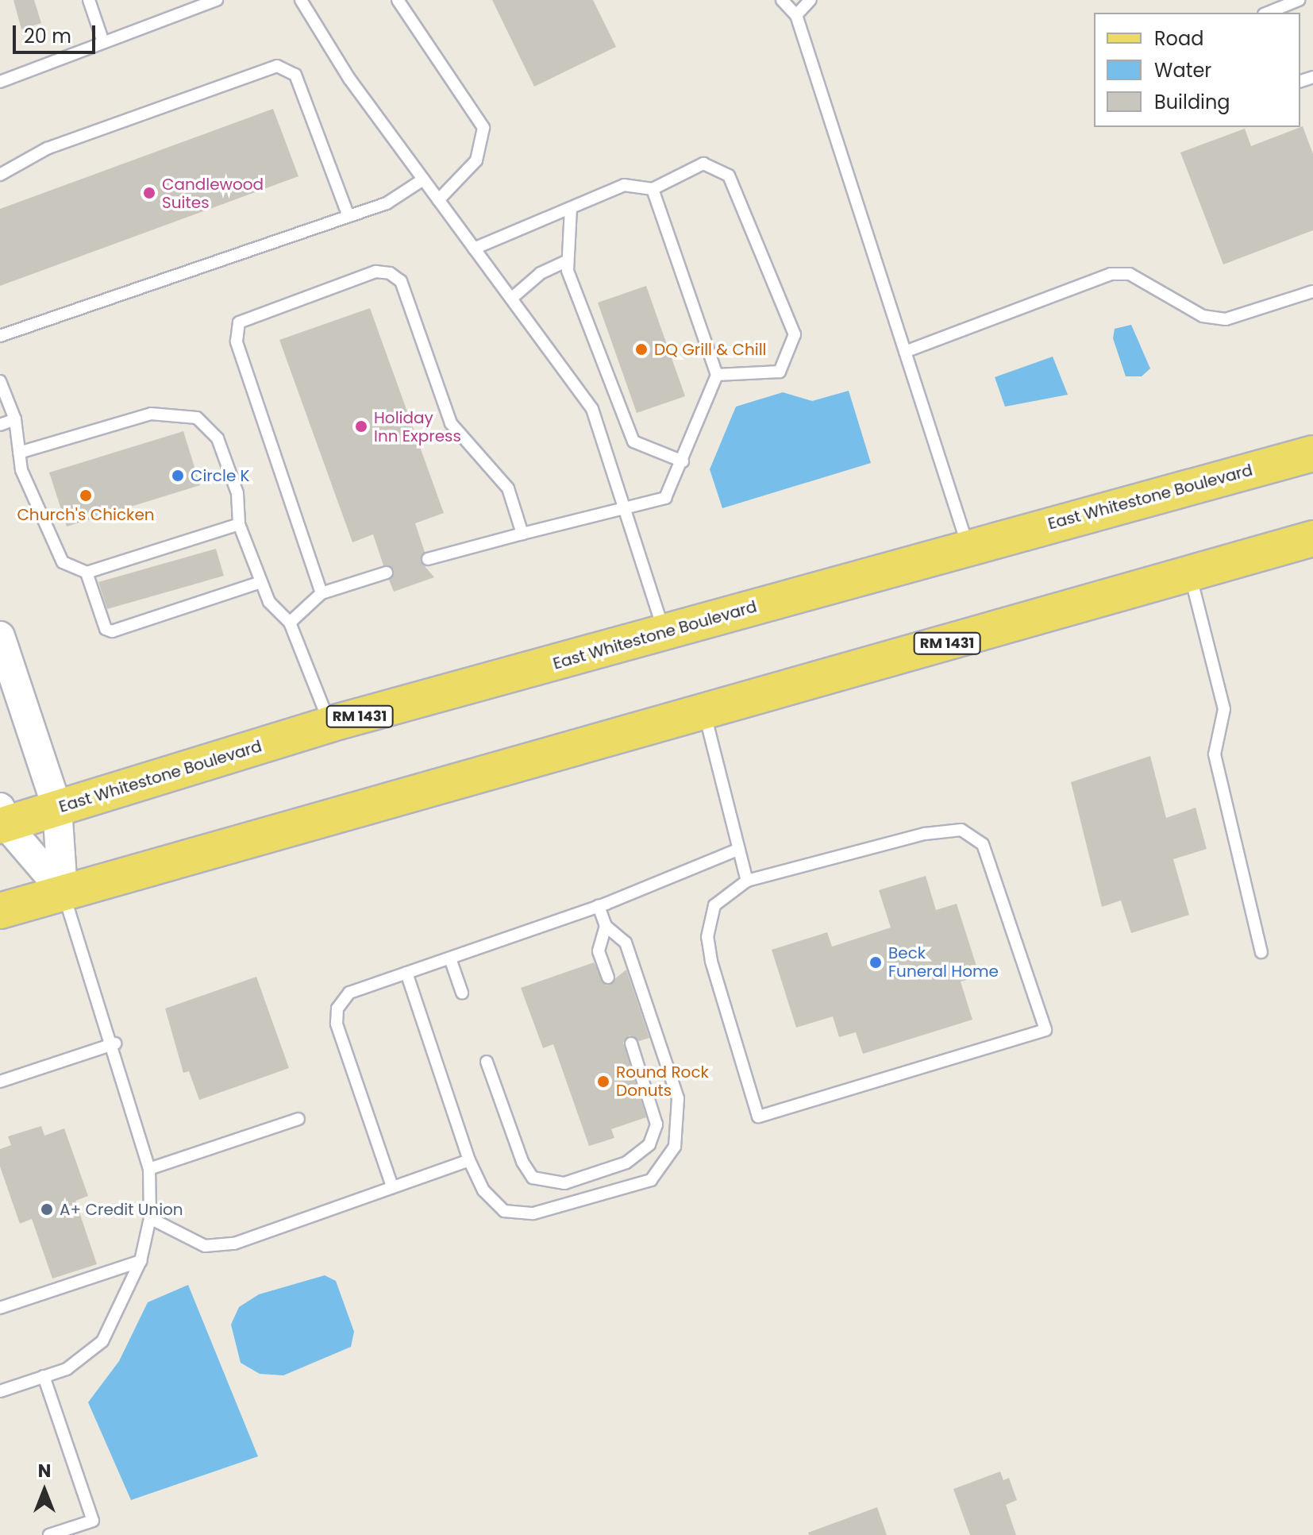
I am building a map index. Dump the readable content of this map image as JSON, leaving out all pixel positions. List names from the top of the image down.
{
  "streets": {
    "main road": ["East Whitestone Boulevard", "RM 1431"]
  },
  "places": [
    "Candlewood Suites",
    "DQ Grill & Chill",
    "Holiday Inn Express",
    "Circle K",
    "Church's Chicken",
    "Beck Funeral Home",
    "Round Rock Donuts",
    "A+ Credit Union"
  ],
  "legend": ["Road", "Water", "Building"],
  "scale_bar": "20 m",
  "north": "top"
}
